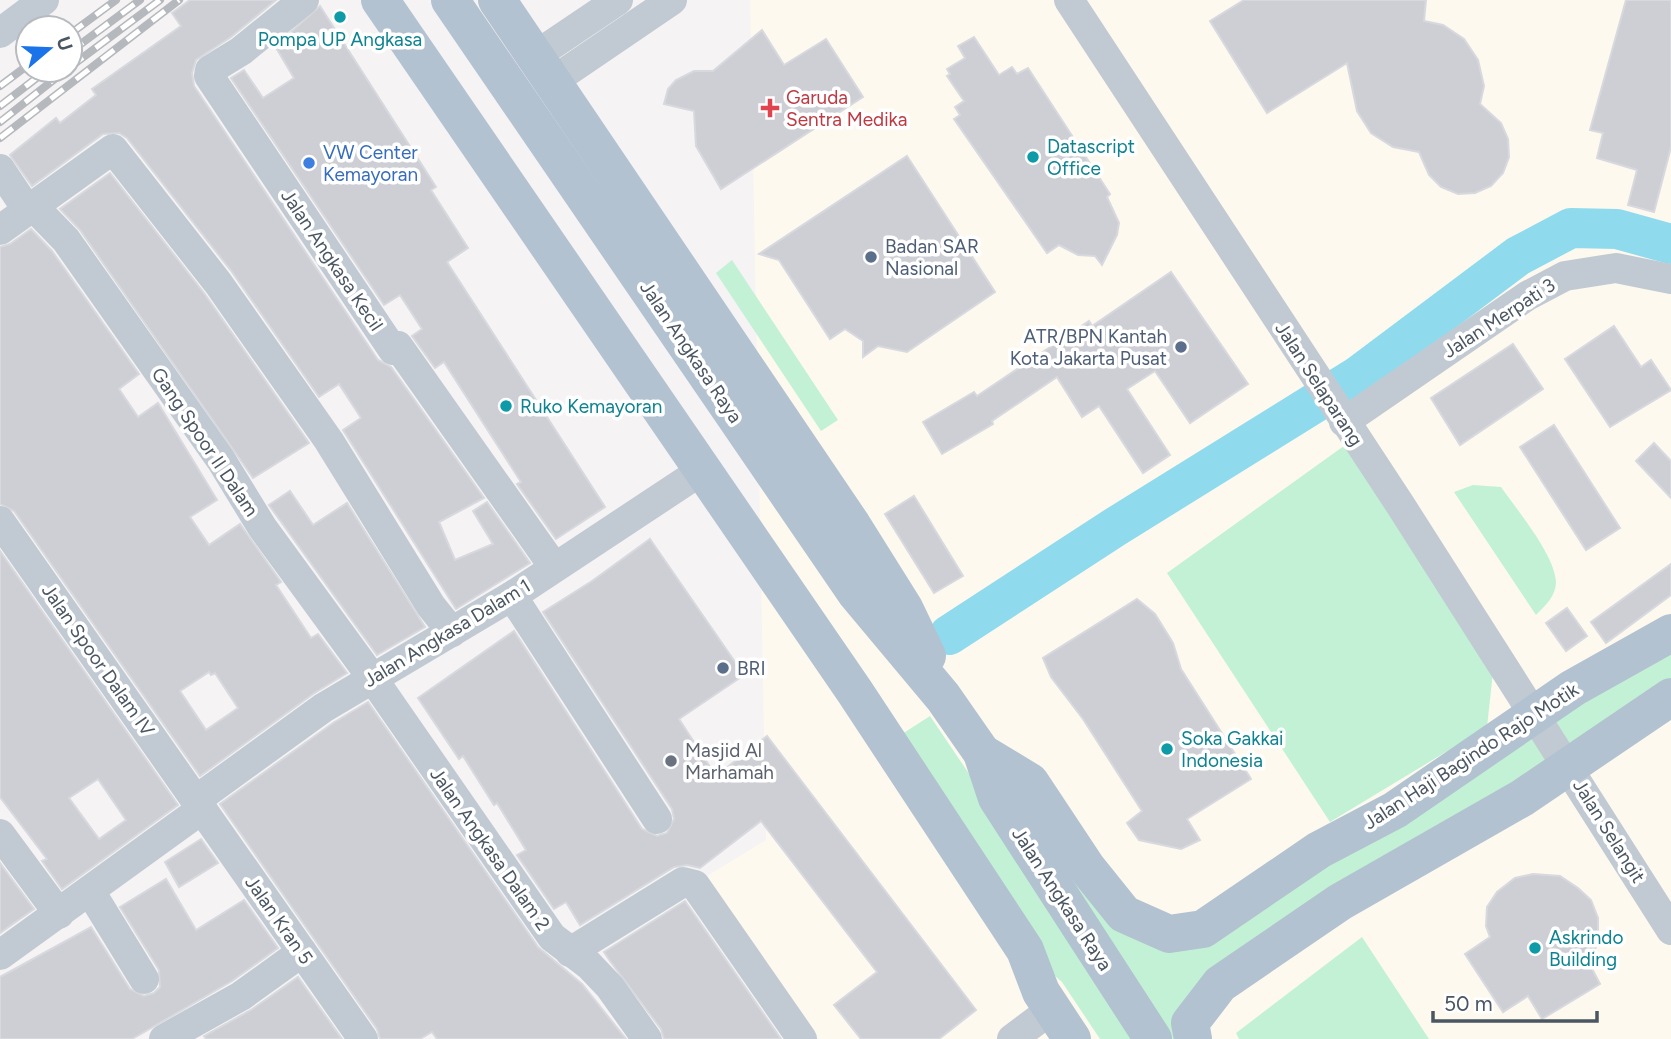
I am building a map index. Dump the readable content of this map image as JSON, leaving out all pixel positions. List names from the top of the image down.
{
  "streets": {
    "main road": ["Jalan Angkasa Raya", "Jalan Haji Bagindo Rajo Motik"],
    "street": [
      "Jalan Angkasa Kecil",
      "Jalan Merpati 3",
      "Jalan Selaparang",
      "Gang Spoor II Dalam",
      "Jalan Angkasa Dalam 1",
      "Jalan Spoor Dalam IV",
      "Jalan Selangit",
      "Jalan Angkasa Dalam 2",
      "Jalan Kran 5"
    ]
  },
  "crossings": [
    ["Jalan Angkasa Kecil", "Jalan Angkasa Dalam 1"],
    ["Jalan Merpati 3", "Jalan Selaparang"],
    ["Jalan Angkasa Raya", "Jalan Angkasa Dalam 1"],
    ["Jalan Angkasa Raya", "Jalan Haji Bagindo Rajo Motik"],
    ["Jalan Selaparang", "Jalan Haji Bagindo Rajo Motik"],
    ["Jalan Selaparang", "Jalan Selangit"],
    ["Gang Spoor II Dalam", "Jalan Angkasa Dalam 1"],
    ["Gang Spoor II Dalam", "Jalan Angkasa Dalam 2"],
    ["Jalan Angkasa Dalam 1", "Jalan Spoor Dalam IV"],
    ["Jalan Angkasa Dalam 1", "Jalan Angkasa Dalam 2"],
    ["Jalan Angkasa Dalam 1", "Jalan Kran 5"],
    ["Jalan Spoor Dalam IV", "Jalan Kran 5"]
  ],
  "places": {
    "other": [
      "Pompa UP Angkasa",
      "Datascript Office",
      "VW Center Kemayoran",
      "Badan SAR Nasional",
      "ATR/BPN Kantah Kota Jakarta Pusat",
      "Ruko Kemayoran",
      "BRI",
      "Soka Gakkai Indonesia",
      "Masjid Al Marhamah",
      "Askrindo Building"
    ],
    "health": ["Garuda Sentra Medika"]
  },
  "scale_bar": "50 m",
  "north": "right"
}
